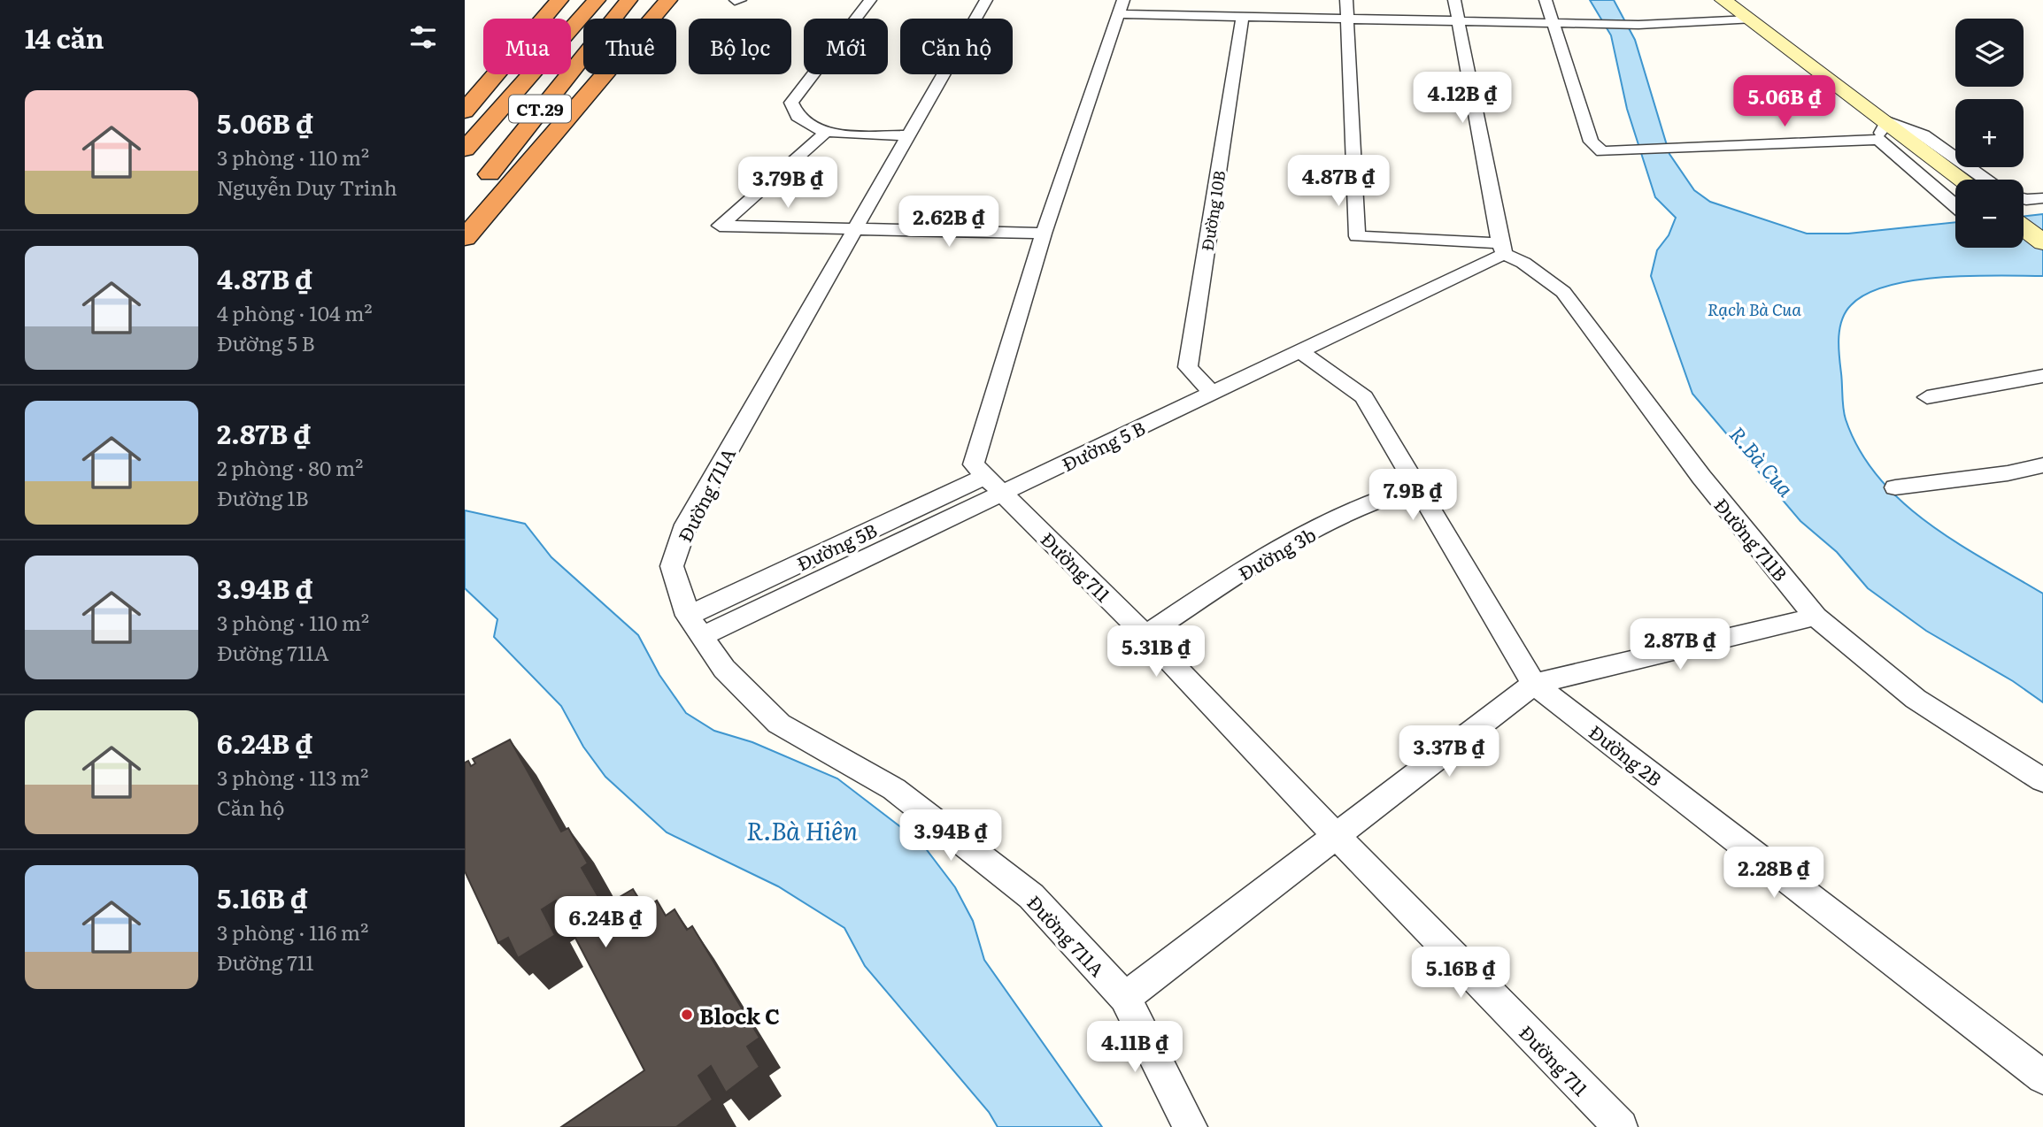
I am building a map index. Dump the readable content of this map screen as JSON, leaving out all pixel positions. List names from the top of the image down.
{
  "streets": {
    "highway": ["CT.29"],
    "street": [
      "Đường 10B",
      "Đường 5 B",
      "Đường 711A",
      "Đường 711B",
      "Đường 5B",
      "Đường 3b",
      "Đường 711",
      "Đường 2B"
    ]
  },
  "crossings": [
    ["Đường 10B", "Đường 5 B"],
    ["Đường 5 B", "Đường 711B"],
    ["Đường 5 B", "Đường 5B"],
    ["Đường 5 B", "Đường 711"],
    ["Đường 5 B", "Đường 2B"],
    ["Đường 711A", "Đường 5B"],
    ["Đường 5B", "Đường 711"],
    ["Đường 3b", "Đường 711"],
    ["Đường 3b", "Đường 2B"]
  ],
  "water": ["Rạch Bà Cua", "R.Bà Cua", "R.Bà Hiên"],
  "places": ["Block C"],
  "page": {
    "heading": "14 căn",
    "map_buttons": ["+", "−"],
    "chip": [
      "Mua",
      "Thuê",
      "Bộ lọc",
      "Mới",
      "Căn hộ"
    ],
    "price": [
      "4.12B ₫",
      "5.06B ₫",
      "4.87B ₫",
      "3.79B ₫",
      "2.62B ₫",
      "7.9B ₫",
      "2.87B ₫",
      "5.31B ₫",
      "3.37B ₫",
      "3.94B ₫",
      "2.28B ₫",
      "6.24B ₫",
      "5.16B ₫",
      "4.11B ₫"
    ],
    "list": [
      {
        "name": "5.06B ₫",
        "note": "3 phòng · 110 m² · Nguyễn Duy Trinh"
      },
      {
        "name": "4.87B ₫",
        "note": "4 phòng · 104 m² · Đường 5 B"
      },
      {
        "name": "2.87B ₫",
        "note": "2 phòng · 80 m² · Đường 1B"
      },
      {
        "name": "3.94B ₫",
        "note": "3 phòng · 110 m² · Đường 711A"
      },
      {
        "name": "6.24B ₫",
        "note": "3 phòng · 113 m² · Căn hộ"
      },
      {
        "name": "5.16B ₫",
        "note": "3 phòng · 116 m² · Đường 711"
      }
    ]
  }
}
